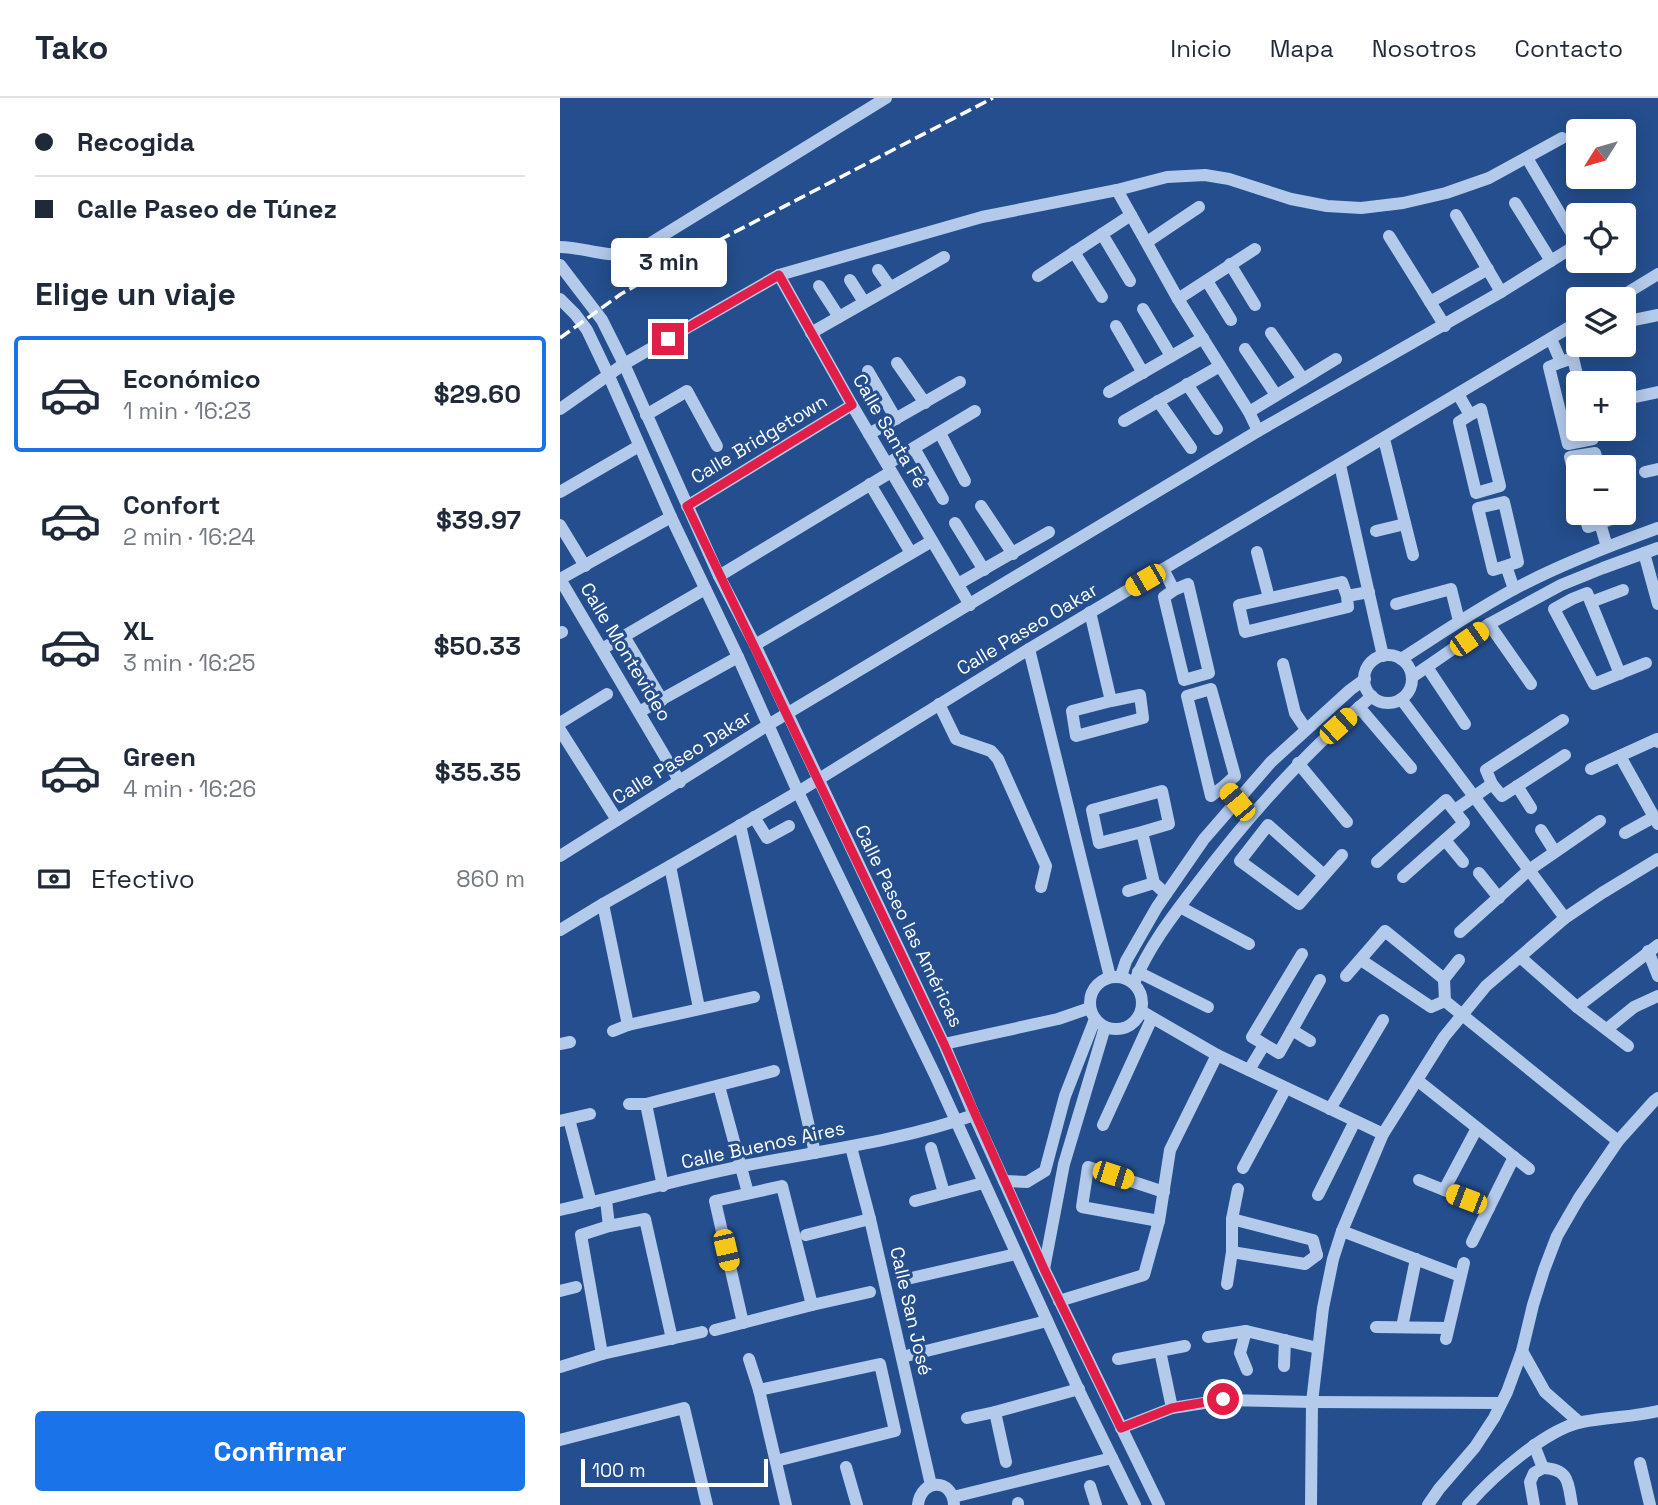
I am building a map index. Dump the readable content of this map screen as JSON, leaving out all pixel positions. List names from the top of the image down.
{
  "streets": {
    "street": [
      "Calle Santa Fé",
      "Calle Bridgetown",
      "Calle Paseo Oakar",
      "Calle Montevideo",
      "Calle Paseo Dakar",
      "Calle Paseo las Américas",
      "Calle Buenos Aires",
      "Calle San José"
    ]
  },
  "crossings": [
    ["Calle Santa Fé", "Calle Bridgetown"],
    ["Calle Santa Fé", "Calle Paseo Dakar"],
    ["Calle Bridgetown", "Calle Paseo las Américas"],
    ["Calle Paseo Oakar", "Calle Paseo las Américas"],
    ["Calle Montevideo", "Calle Paseo Dakar"],
    ["Calle Paseo Dakar", "Calle Paseo las Américas"],
    ["Calle Paseo las Américas", "Calle Buenos Aires"],
    ["Calle Buenos Aires", "Calle San José"]
  ],
  "scale_bar": "100 m",
  "north": "bottom left",
  "page": {
    "header": "Tako",
    "nav": [
      "Inicio",
      "Mapa",
      "Nosotros",
      "Contacto"
    ],
    "banner": ["Recogida", "Calle Paseo de Túnez"],
    "map_buttons": ["+", "−"],
    "bubble": "3 min",
    "heading": "Elige un viaje",
    "list": [
      {
        "name": "Económico",
        "note": "1 min · 16:23",
        "value": "$29.60"
      },
      {
        "name": "Confort",
        "note": "2 min · 16:24",
        "value": "$39.97"
      },
      {
        "name": "XL",
        "note": "3 min · 16:25",
        "value": "$50.33"
      },
      {
        "name": "Green",
        "note": "4 min · 16:26",
        "value": "$35.35"
      }
    ],
    "pay": ["Efectivo", "860 m"],
    "buttons": "Confirmar",
    "scale": "100 m"
  }
}
